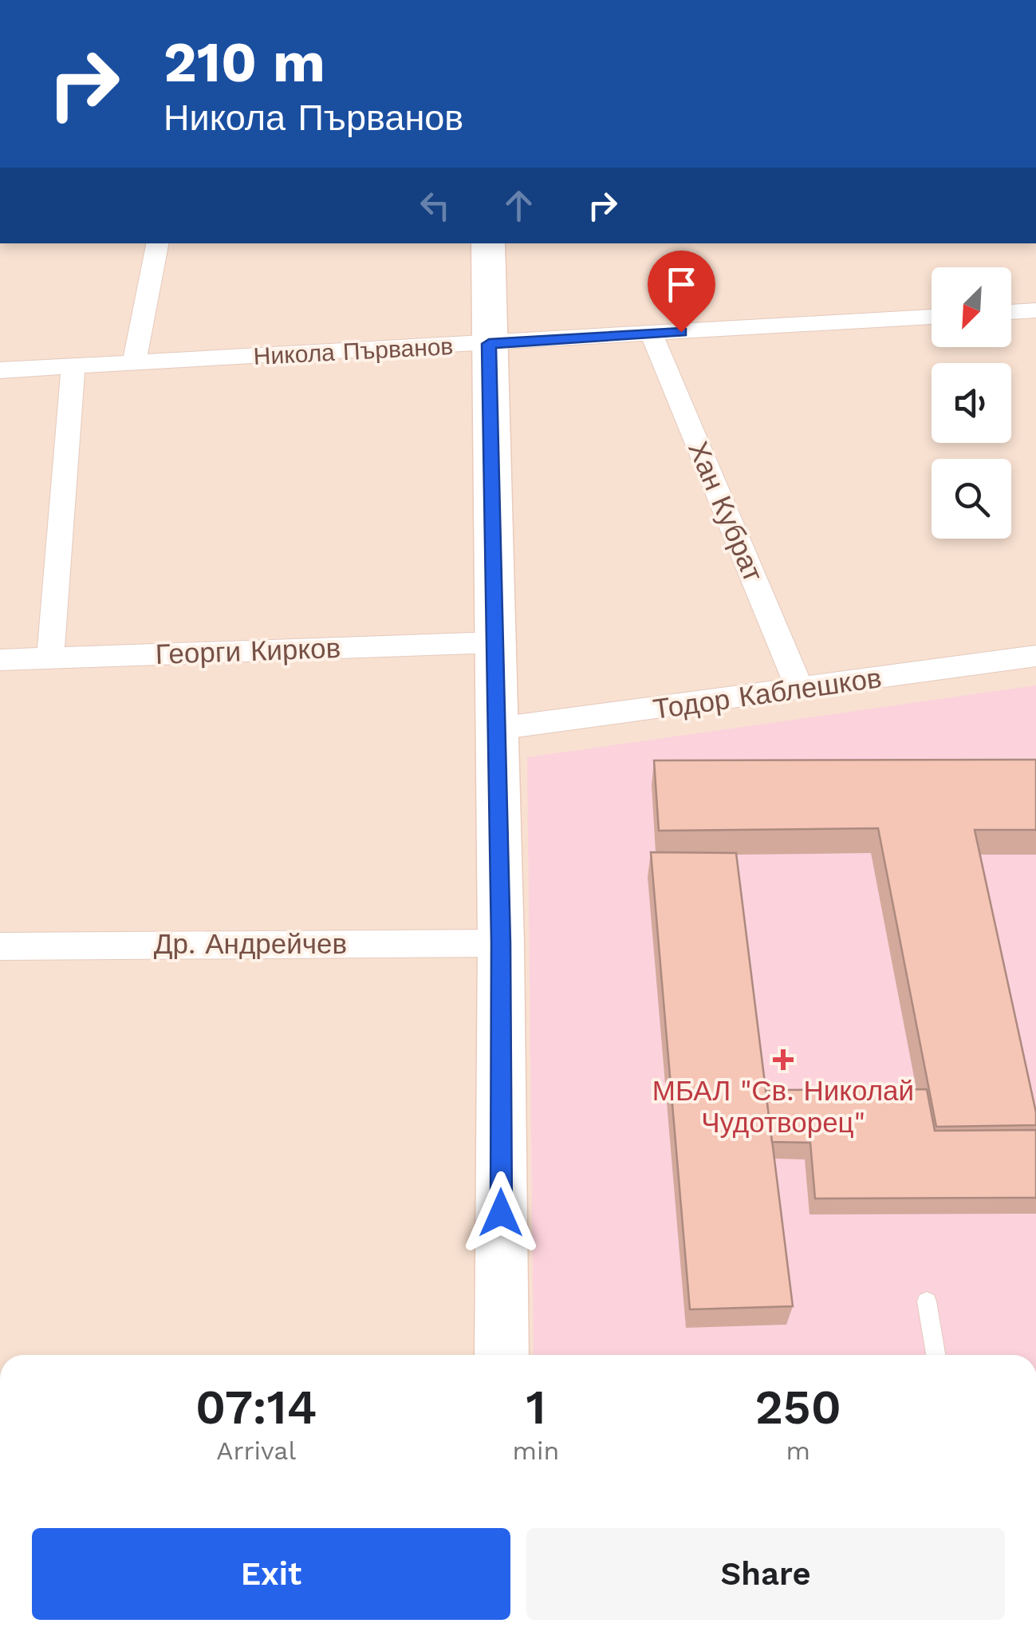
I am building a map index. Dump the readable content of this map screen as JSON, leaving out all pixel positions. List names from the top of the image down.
{
  "streets": {
    "street": [
      "Никола Първанов",
      "Хан Кубрат",
      "Георги Кирков",
      "Тодор Каблешков",
      "Др. Андрейчев"
    ]
  },
  "crossings": [
    ["Никола Първанов", "Хан Кубрат"],
    ["Хан Кубрат", "Тодор Каблешков"]
  ],
  "places": {
    "health": ["МБАЛ \"Св. Николай Чудотворец\""]
  },
  "north": "bottom left",
  "page": {
    "turn": ["210 m", "Никола Първанов"],
    "eta": [
      "07:14",
      "Arrival",
      "1",
      "min",
      "250",
      "m"
    ],
    "buttons": ["Exit", "Share"]
  }
}
